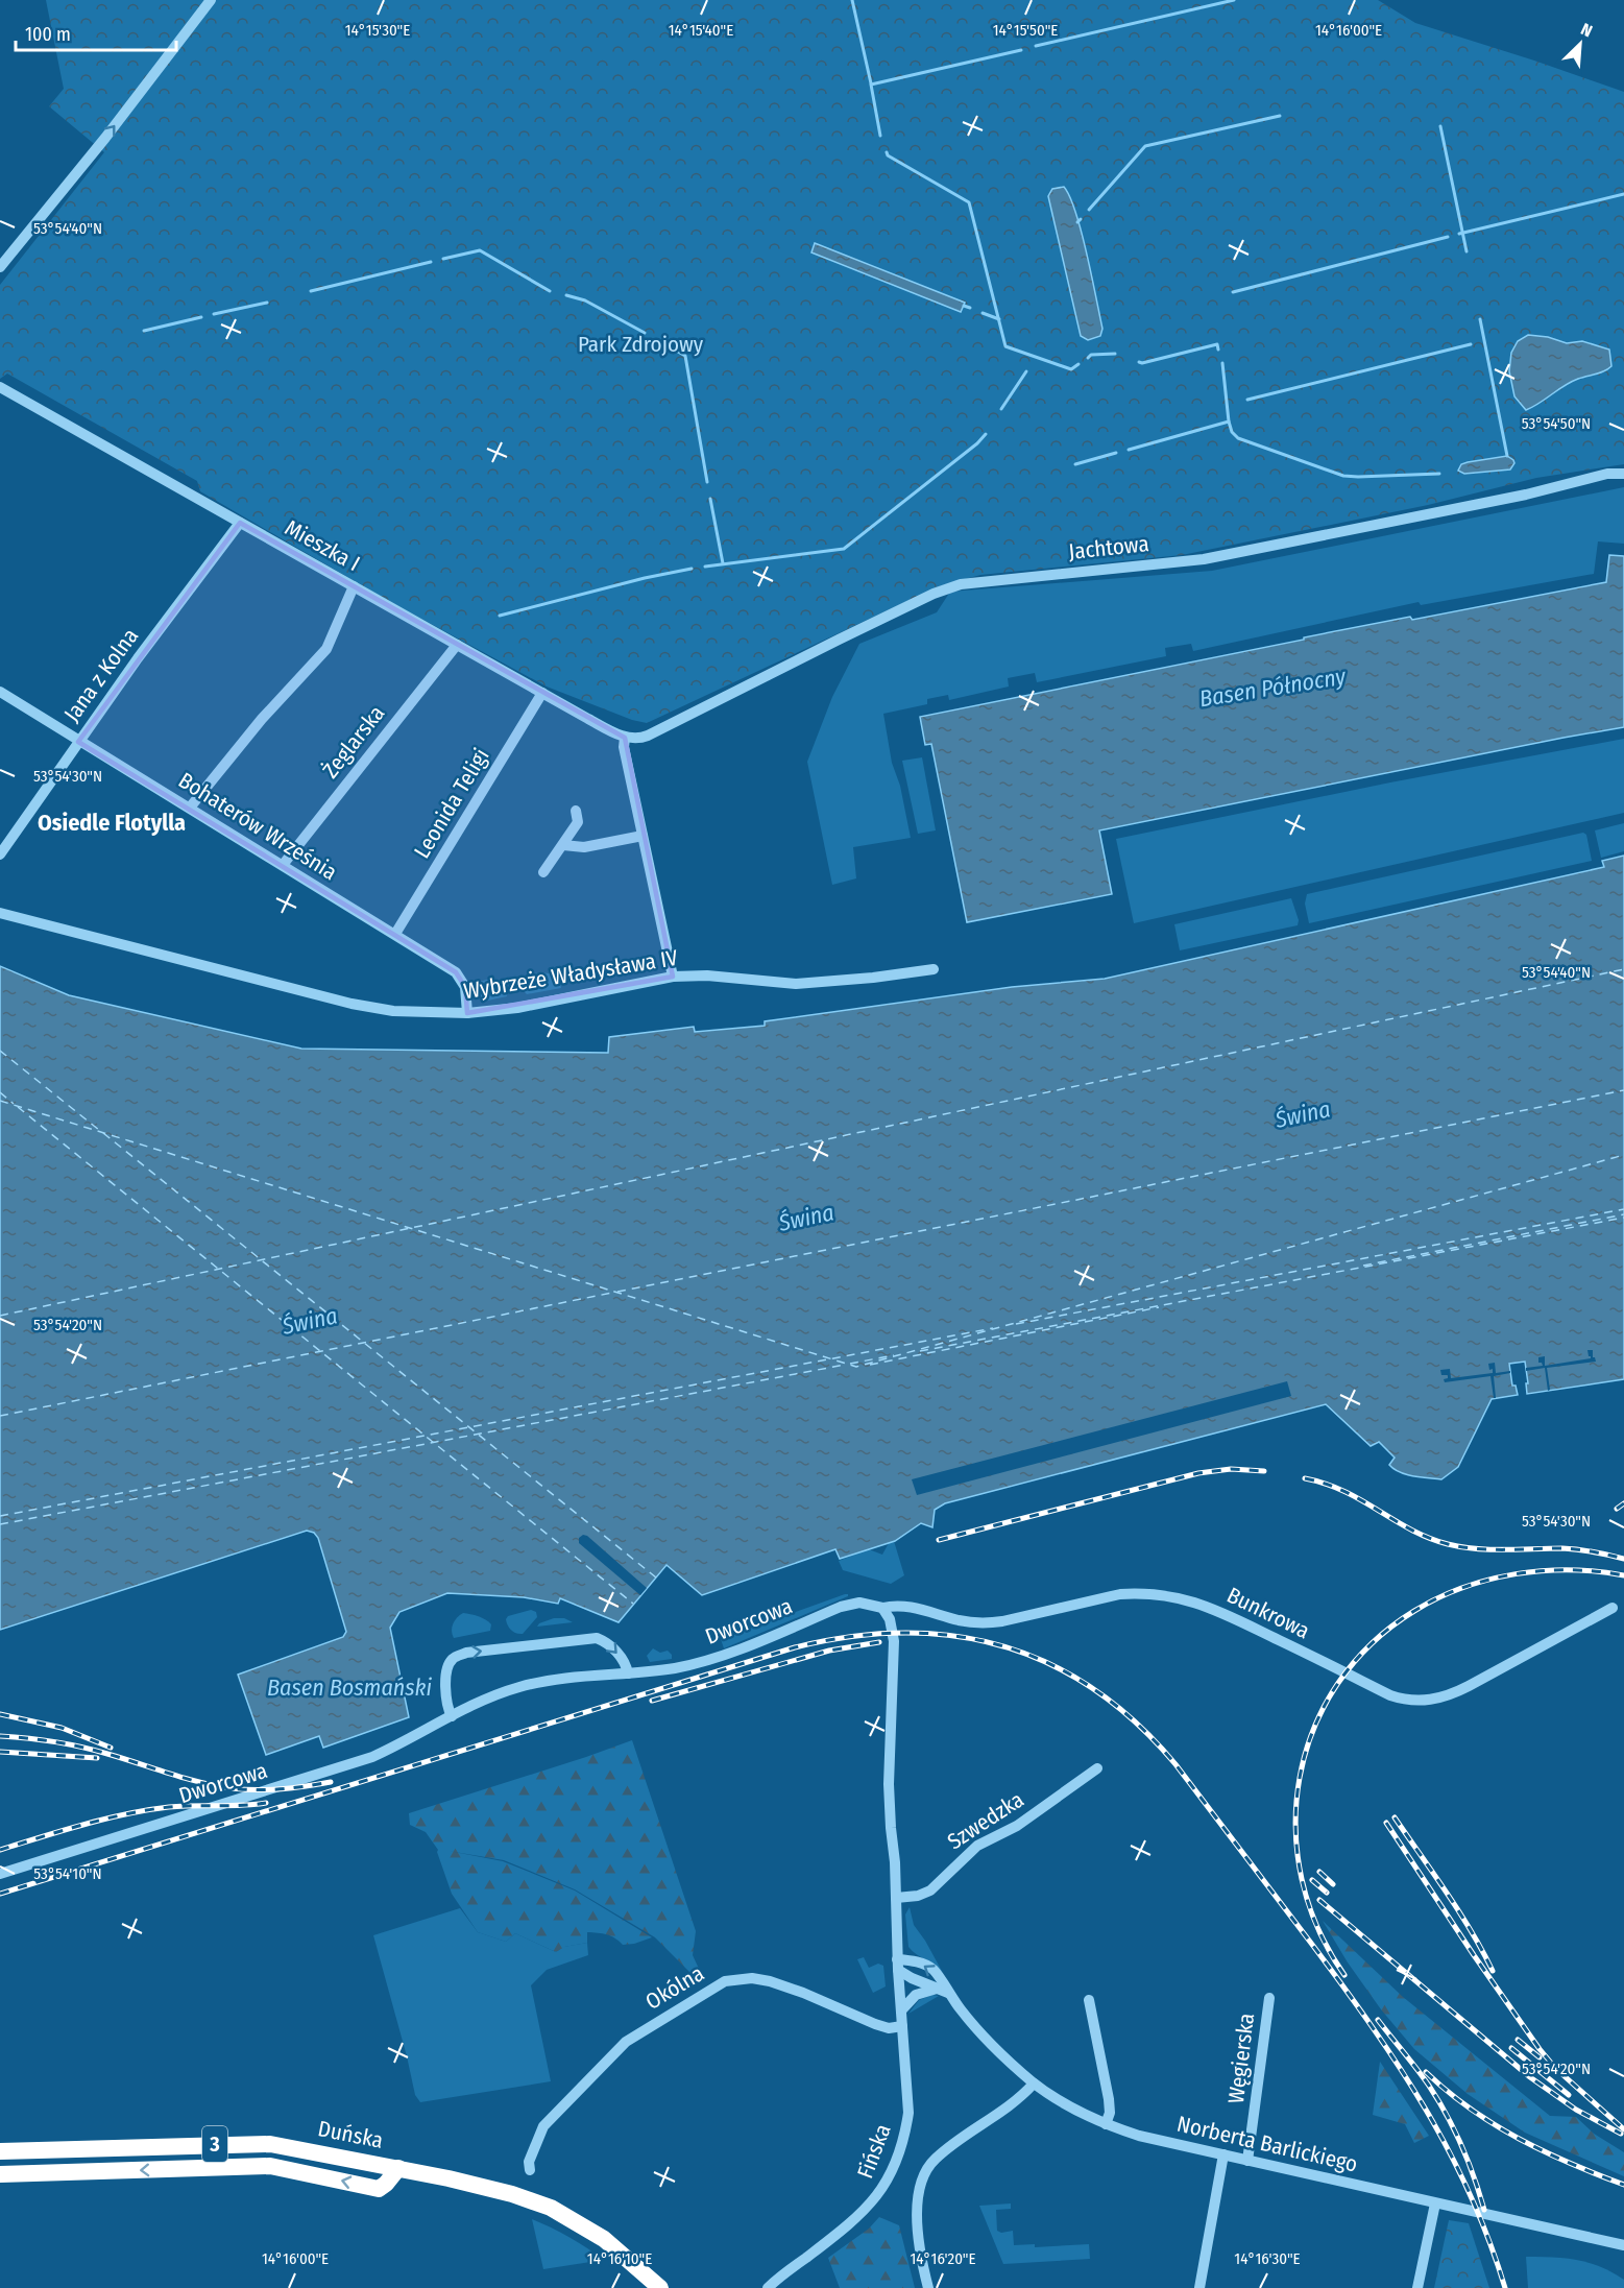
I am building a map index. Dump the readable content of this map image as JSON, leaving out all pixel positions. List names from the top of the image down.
{
  "streets": {
    "highway": ["Duńska", "3"],
    "street": [
      "Mieszka I",
      "Jachtowa",
      "Jana z Kolna",
      "Żeglarska",
      "Leonida Teligi",
      "Bohaterów Września",
      "Wybrzeże Władysława IV",
      "Bunkrowa",
      "Dworcowa",
      "Szwedzka",
      "Okólna",
      "Węgierska",
      "Norberta Barlickiego",
      "Fińska"
    ]
  },
  "crossings": [
    ["Mieszka I", "Jachtowa"],
    ["Mieszka I", "Jana z Kolna"],
    ["Mieszka I", "Żeglarska"],
    ["Mieszka I", "Leonida Teligi"],
    ["Jana z Kolna", "Bohaterów Września"],
    ["Żeglarska", "Bohaterów Września"],
    ["Leonida Teligi", "Bohaterów Września"],
    ["Bohaterów Września", "Wybrzeże Władysława IV"],
    ["Bunkrowa", "Dworcowa"],
    ["Okólna", "Fińska"],
    ["Węgierska", "Norberta Barlickiego"],
    ["Duńska", "3"]
  ],
  "districts": ["Osiedle Flotylla"],
  "water": ["Basen Północny", "Świna", "Basen Bosmański"],
  "parks": ["Park Zdrojowy"],
  "scale_bar": "100 m",
  "north": "top right",
  "coordinates": [
    "14°15'30\"E",
    "14°15'40\"E",
    "14°15'50\"E",
    "14°16'00\"E",
    "53°54'40\"N",
    "53°54'50\"N",
    "53°54'30\"N",
    "53°54'20\"N",
    "53°54'10\"N",
    "14°16'10\"E",
    "14°16'20\"E",
    "14°16'30\"E"
  ]
}
